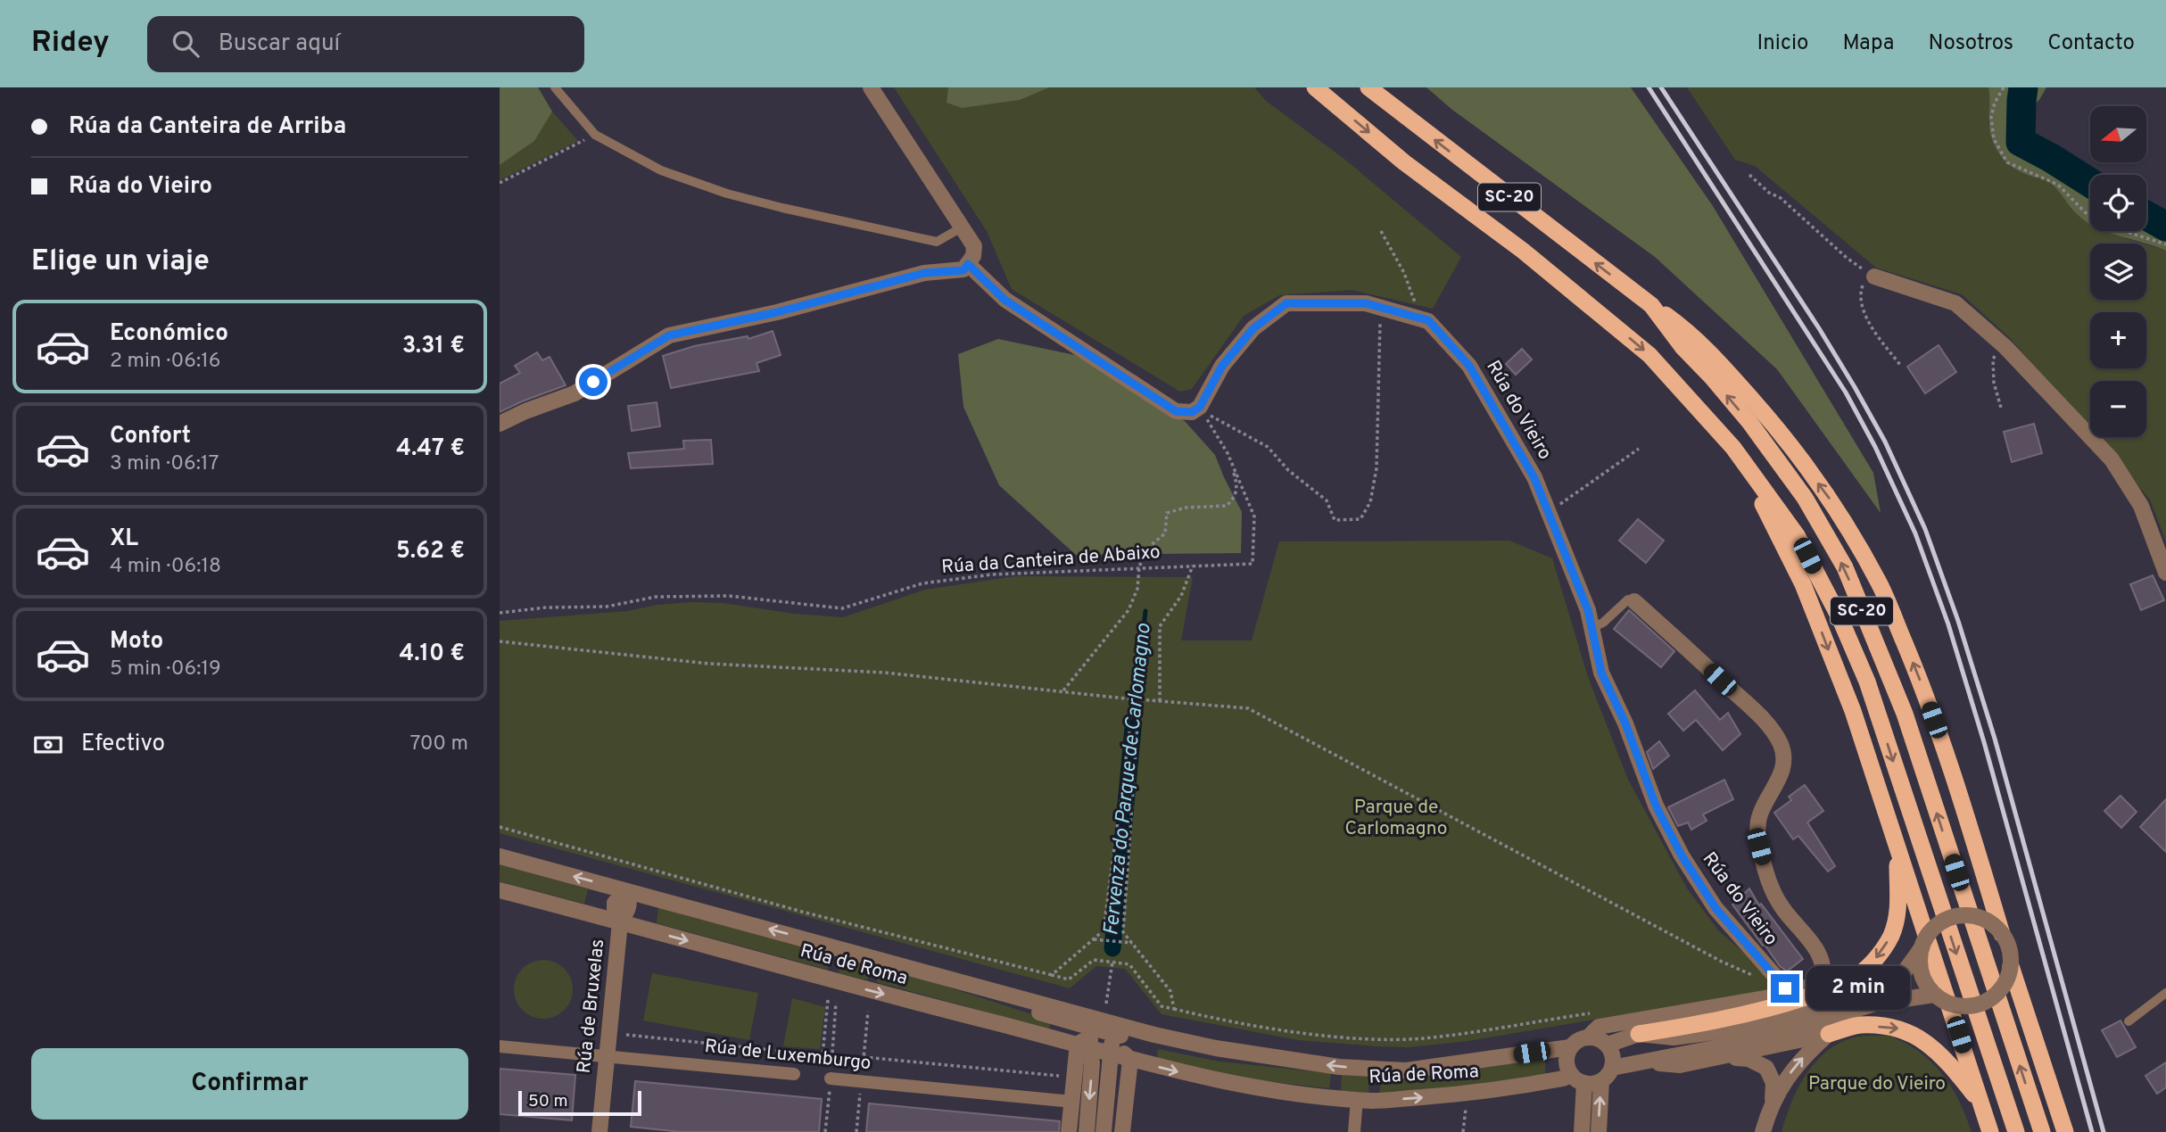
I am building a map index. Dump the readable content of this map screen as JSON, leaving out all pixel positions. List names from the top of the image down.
{
  "streets": {
    "highway": ["SC-20"],
    "street": [
      "Rúa do Vieiro",
      "Rúa de Roma",
      "Rúa de Bruxelas",
      "Rúa de Luxemburgo"
    ],
    "path": ["Rúa da Canteira de Abaixo"]
  },
  "crossings": [
    ["Rúa do Vieiro", "Rúa da Canteira de Abaixo"],
    ["Rúa do Vieiro", "Rúa de Roma"],
    ["Rúa de Roma", "Rúa de Bruxelas"],
    ["Rúa de Bruxelas", "Rúa de Luxemburgo"]
  ],
  "water": ["Fervenza do Parque de Carlomagno"],
  "parks": ["Parque de Carlomagno", "Parque do Vieiro"],
  "scale_bar": "50 m",
  "north": "left",
  "page": {
    "header": "Ridey",
    "search": "Buscar aquí",
    "nav": [
      "Inicio",
      "Mapa",
      "Nosotros",
      "Contacto"
    ],
    "banner": ["Rúa da Canteira de Arriba", "Rúa do Vieiro"],
    "map_buttons": ["+", "−"],
    "heading": "Elige un viaje",
    "list": [
      {
        "name": "Económico",
        "note": "2 min · 06:16",
        "value": "3.31 €"
      },
      {
        "name": "Confort",
        "note": "3 min · 06:17",
        "value": "4.47 €"
      },
      {
        "name": "XL",
        "note": "4 min · 06:18",
        "value": "5.62 €"
      },
      {
        "name": "Moto",
        "note": "5 min · 06:19",
        "value": "4.10 €"
      }
    ],
    "pay": ["Efectivo", "700 m"],
    "bubble": "2 min",
    "buttons": "Confirmar",
    "scale": "50 m"
  }
}
